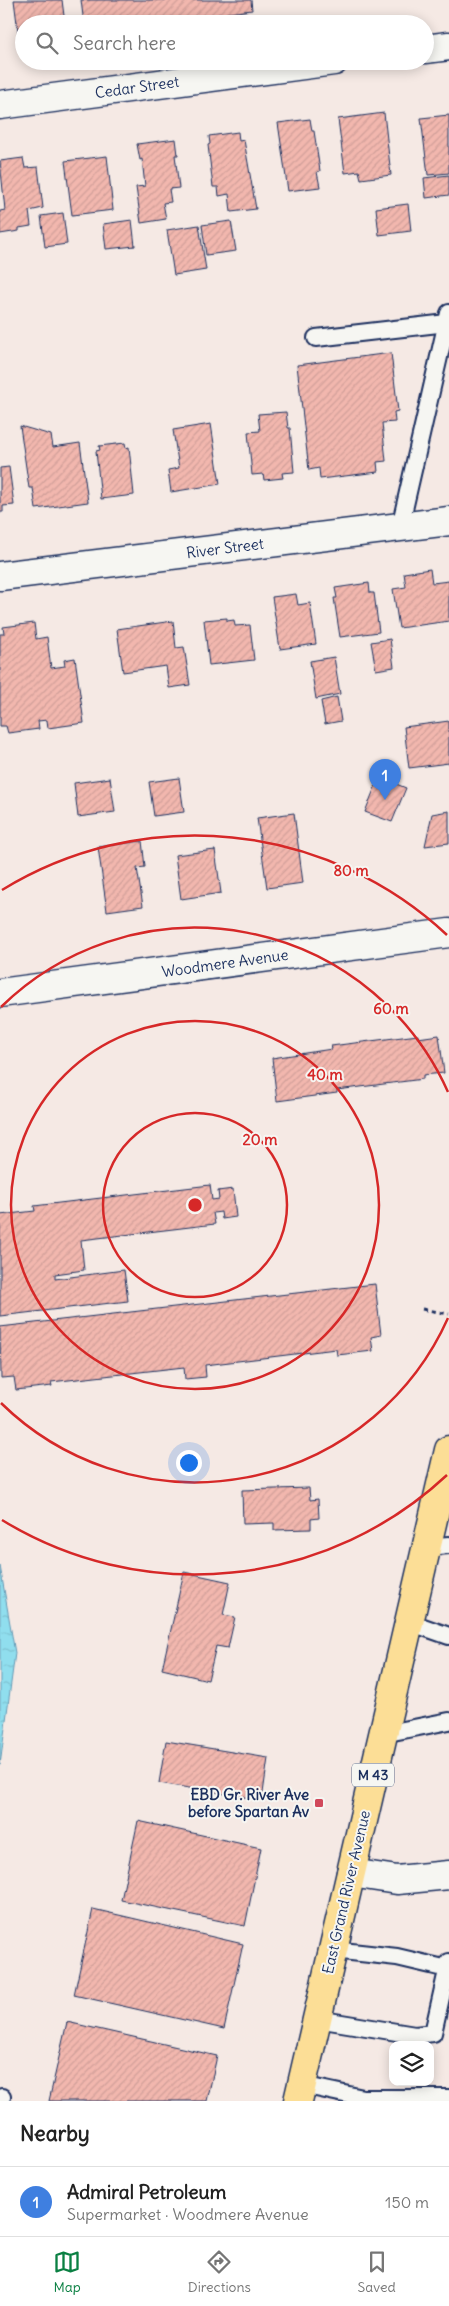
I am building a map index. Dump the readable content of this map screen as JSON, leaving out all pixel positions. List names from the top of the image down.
{
  "streets": {
    "main road": ["M 43", "East Grand River Avenue"],
    "street": ["Cedar Street", "River Street", "Woodmere Avenue"]
  },
  "places": {
    "transit": ["EBD Gr. River Ave before Spartan Av"]
  },
  "page": {
    "search": "Search here",
    "pins": "1",
    "heading": "Nearby",
    "list": [
      {
        "mark": "1",
        "name": "Admiral Petroleum",
        "note": "Supermarket · Woodmere Avenue",
        "value": "150 m"
      }
    ],
    "nav": ["Map", "Directions", "Saved"]
  },
  "rings": [
    "80 m",
    "60 m",
    "40 m",
    "20 m"
  ]
}
